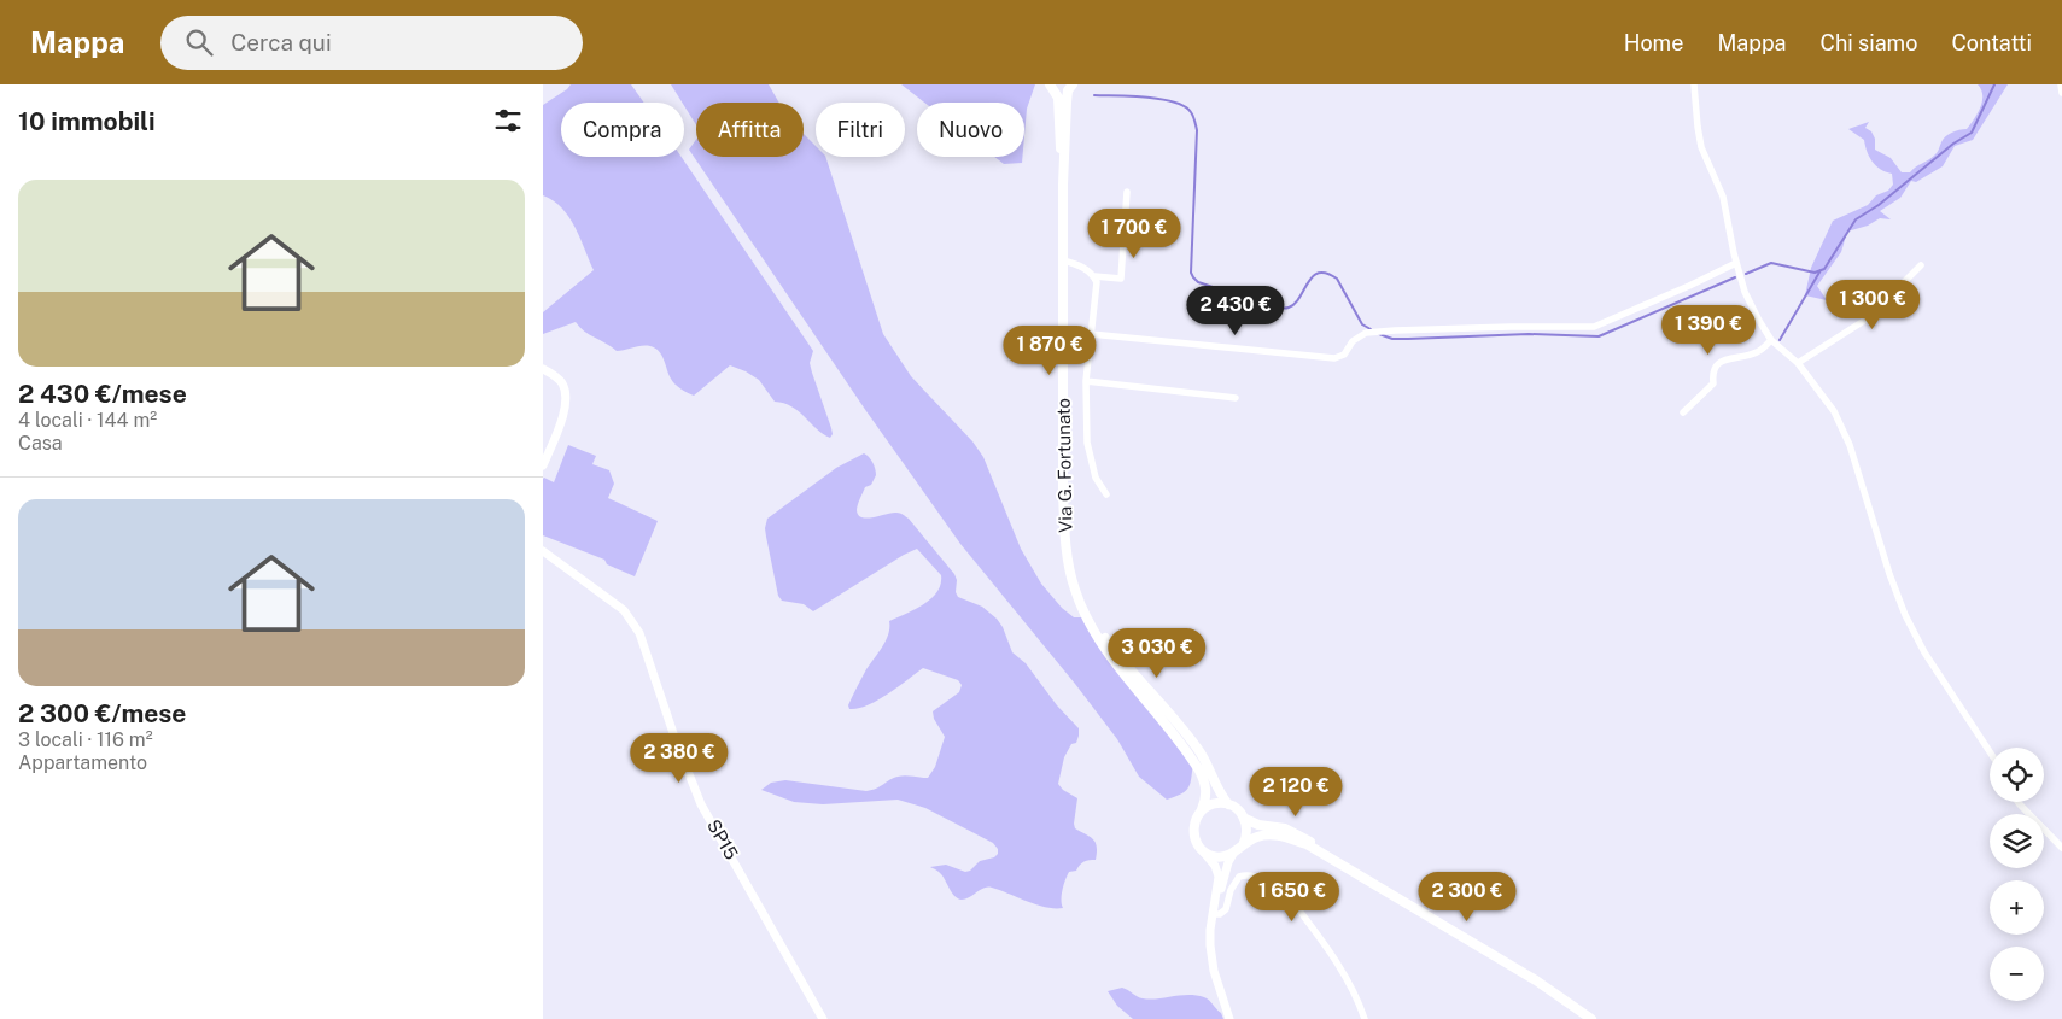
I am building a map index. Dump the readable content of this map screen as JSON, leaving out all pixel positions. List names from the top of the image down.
{
  "streets": {
    "main road": ["Via G. Fortunato"],
    "street": ["SP15"]
  },
  "page": {
    "header": "Mappa",
    "search": "Cerca qui",
    "nav": [
      "Home",
      "Mappa",
      "Chi siamo",
      "Contatti"
    ],
    "heading": "10 immobili",
    "chip": [
      "Compra",
      "Affitta",
      "Filtri",
      "Nuovo"
    ],
    "list": [
      {
        "name": "2 430 €/mese",
        "note": "4 locali · 144 m² · Casa"
      },
      {
        "name": "2 300 €/mese",
        "note": "3 locali · 116 m² · Appartamento"
      }
    ],
    "price": [
      "1 700 €",
      "1 300 €",
      "2 430 €",
      "1 390 €",
      "1 870 €",
      "3 030 €",
      "2 380 €",
      "2 120 €",
      "1 650 €",
      "2 300 €"
    ],
    "map_buttons": ["+", "−"]
  }
}
